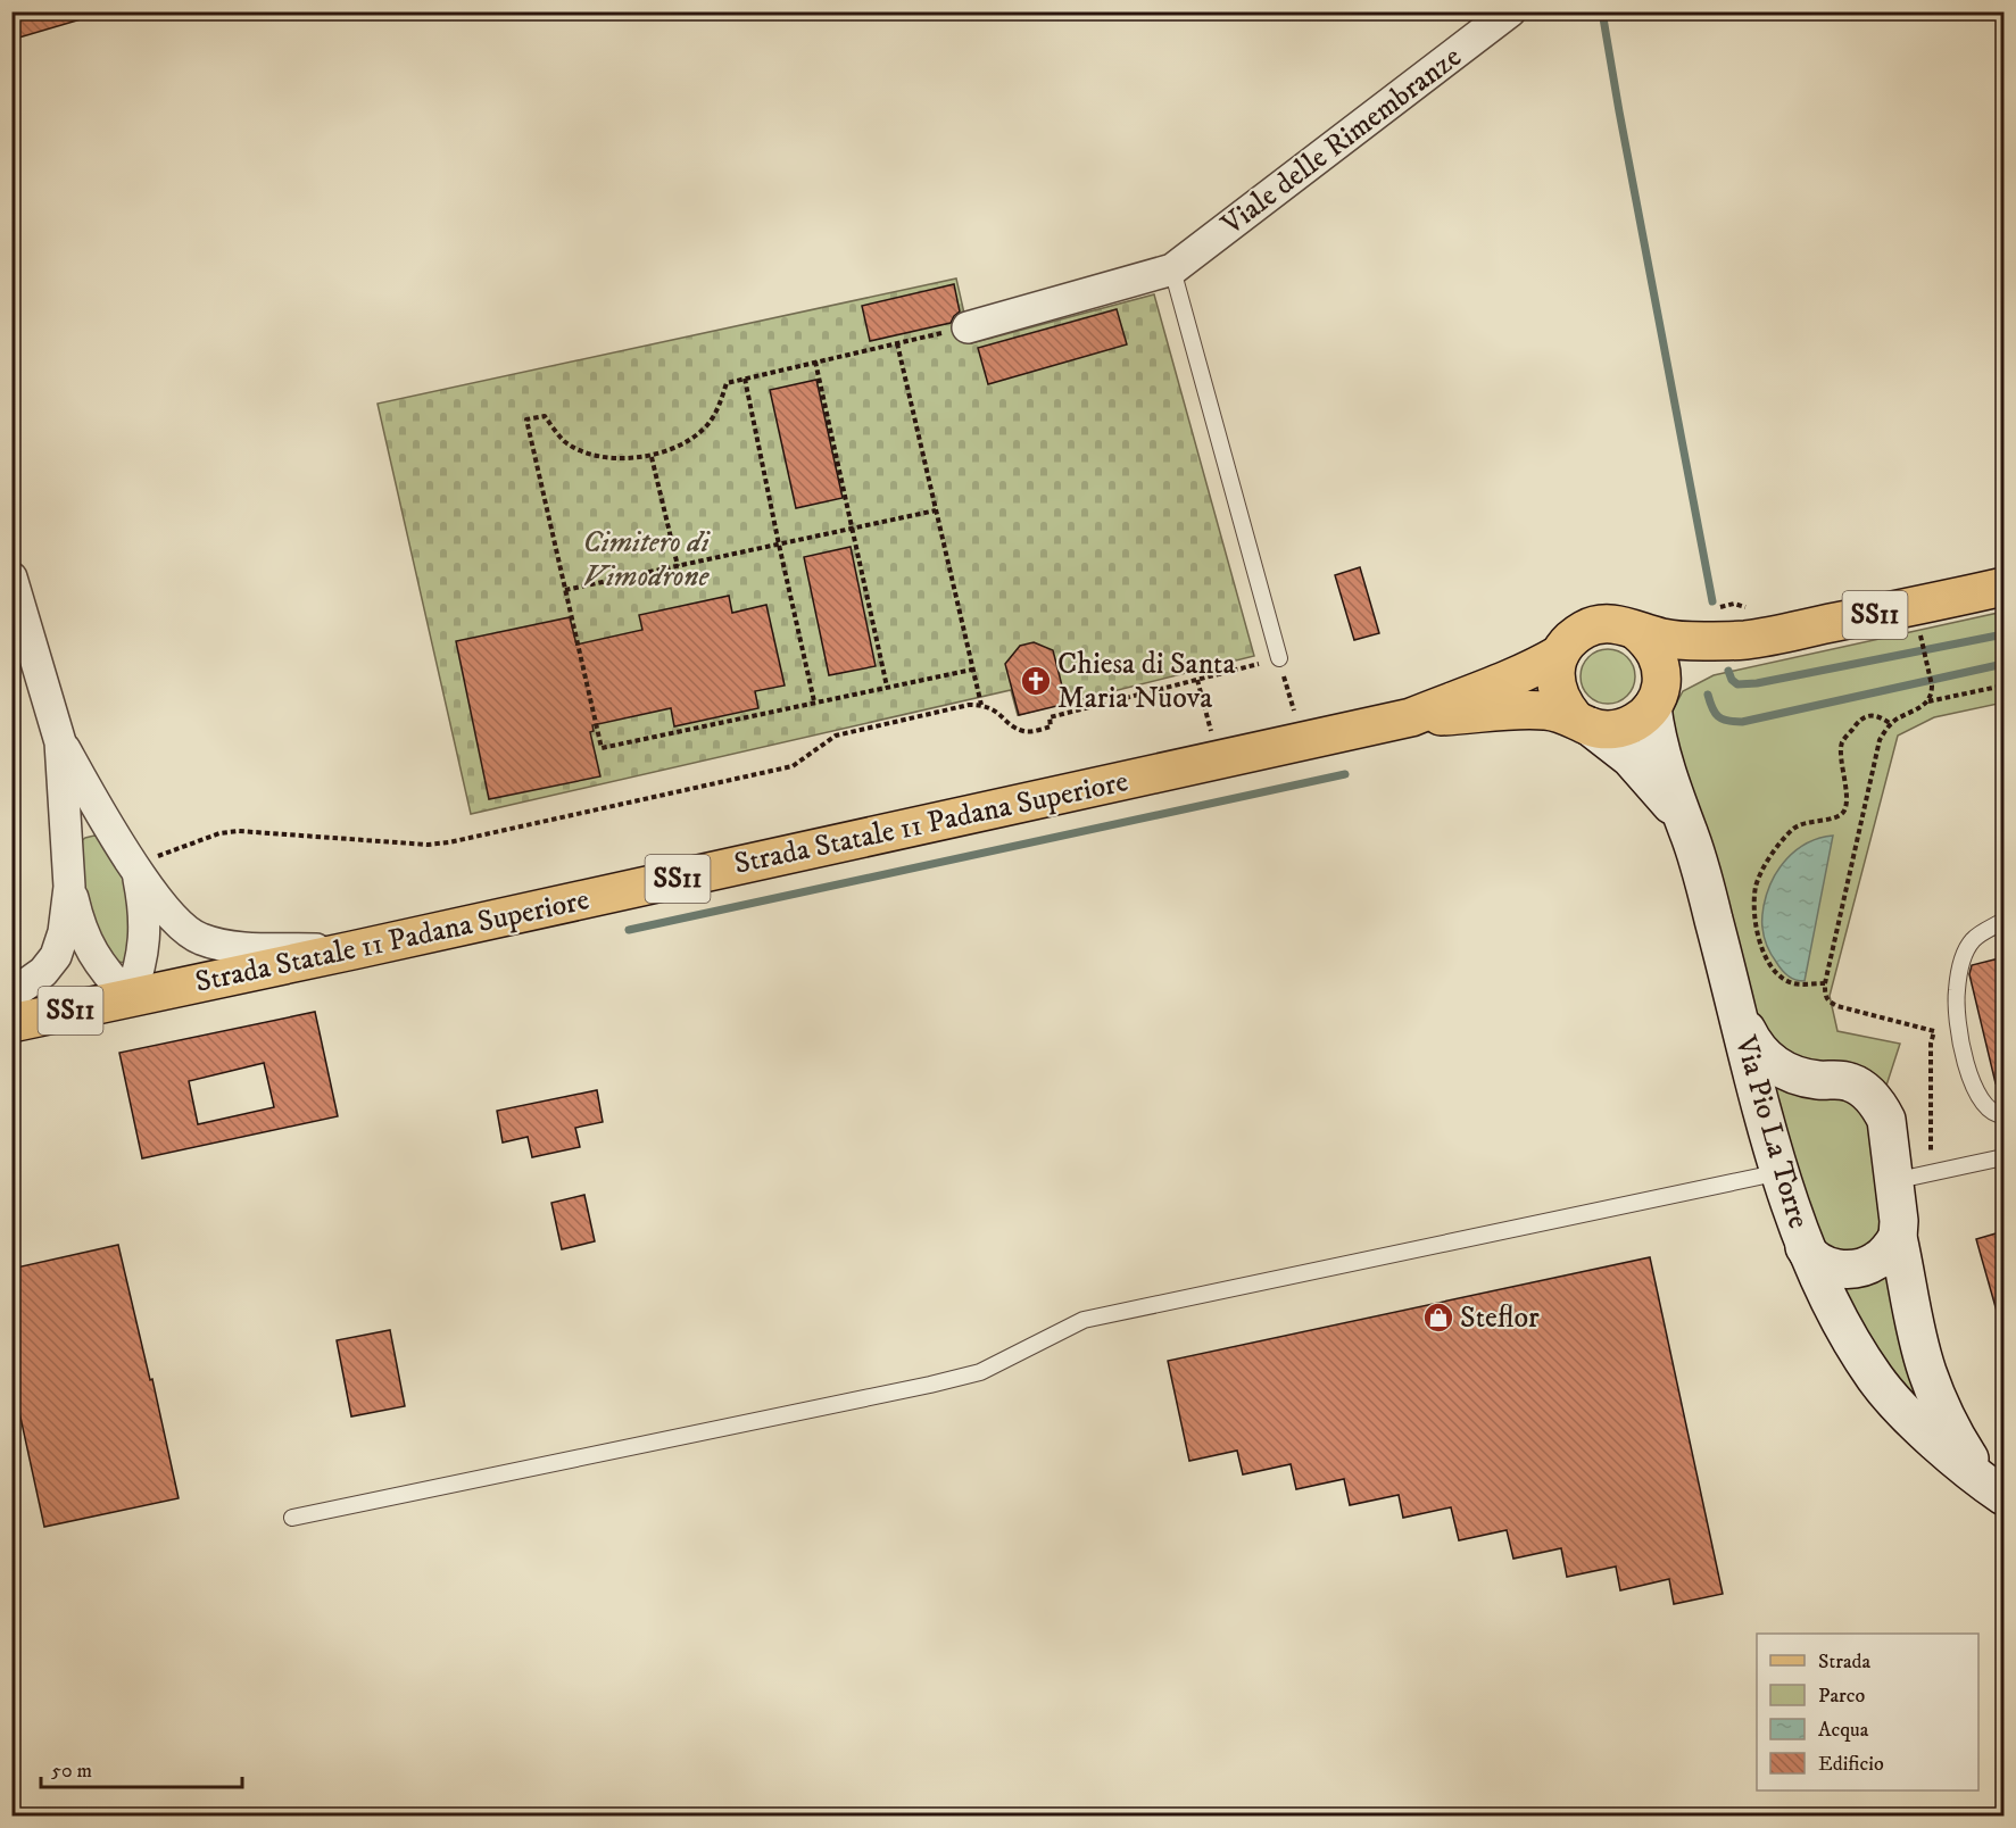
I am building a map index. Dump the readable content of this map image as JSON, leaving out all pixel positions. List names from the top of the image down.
{
  "streets": {
    "main road": ["SS11", "Strada Statale 11 Padana Superiore"],
    "street": ["Viale delle Rimembranze", "Via Pio La Torre"]
  },
  "crossings": [
    ["Strada Statale 11 Padana Superiore", "Via Pio La Torre"]
  ],
  "parks": ["Cimitero di Vimodrone"],
  "places": {
    "church": ["Chiesa di Santa Maria Nuova"],
    "shop": ["Steflor"]
  },
  "legend": [
    "Strada",
    "Parco",
    "Acqua",
    "Edificio"
  ],
  "scale_bar": "50 m"
}
